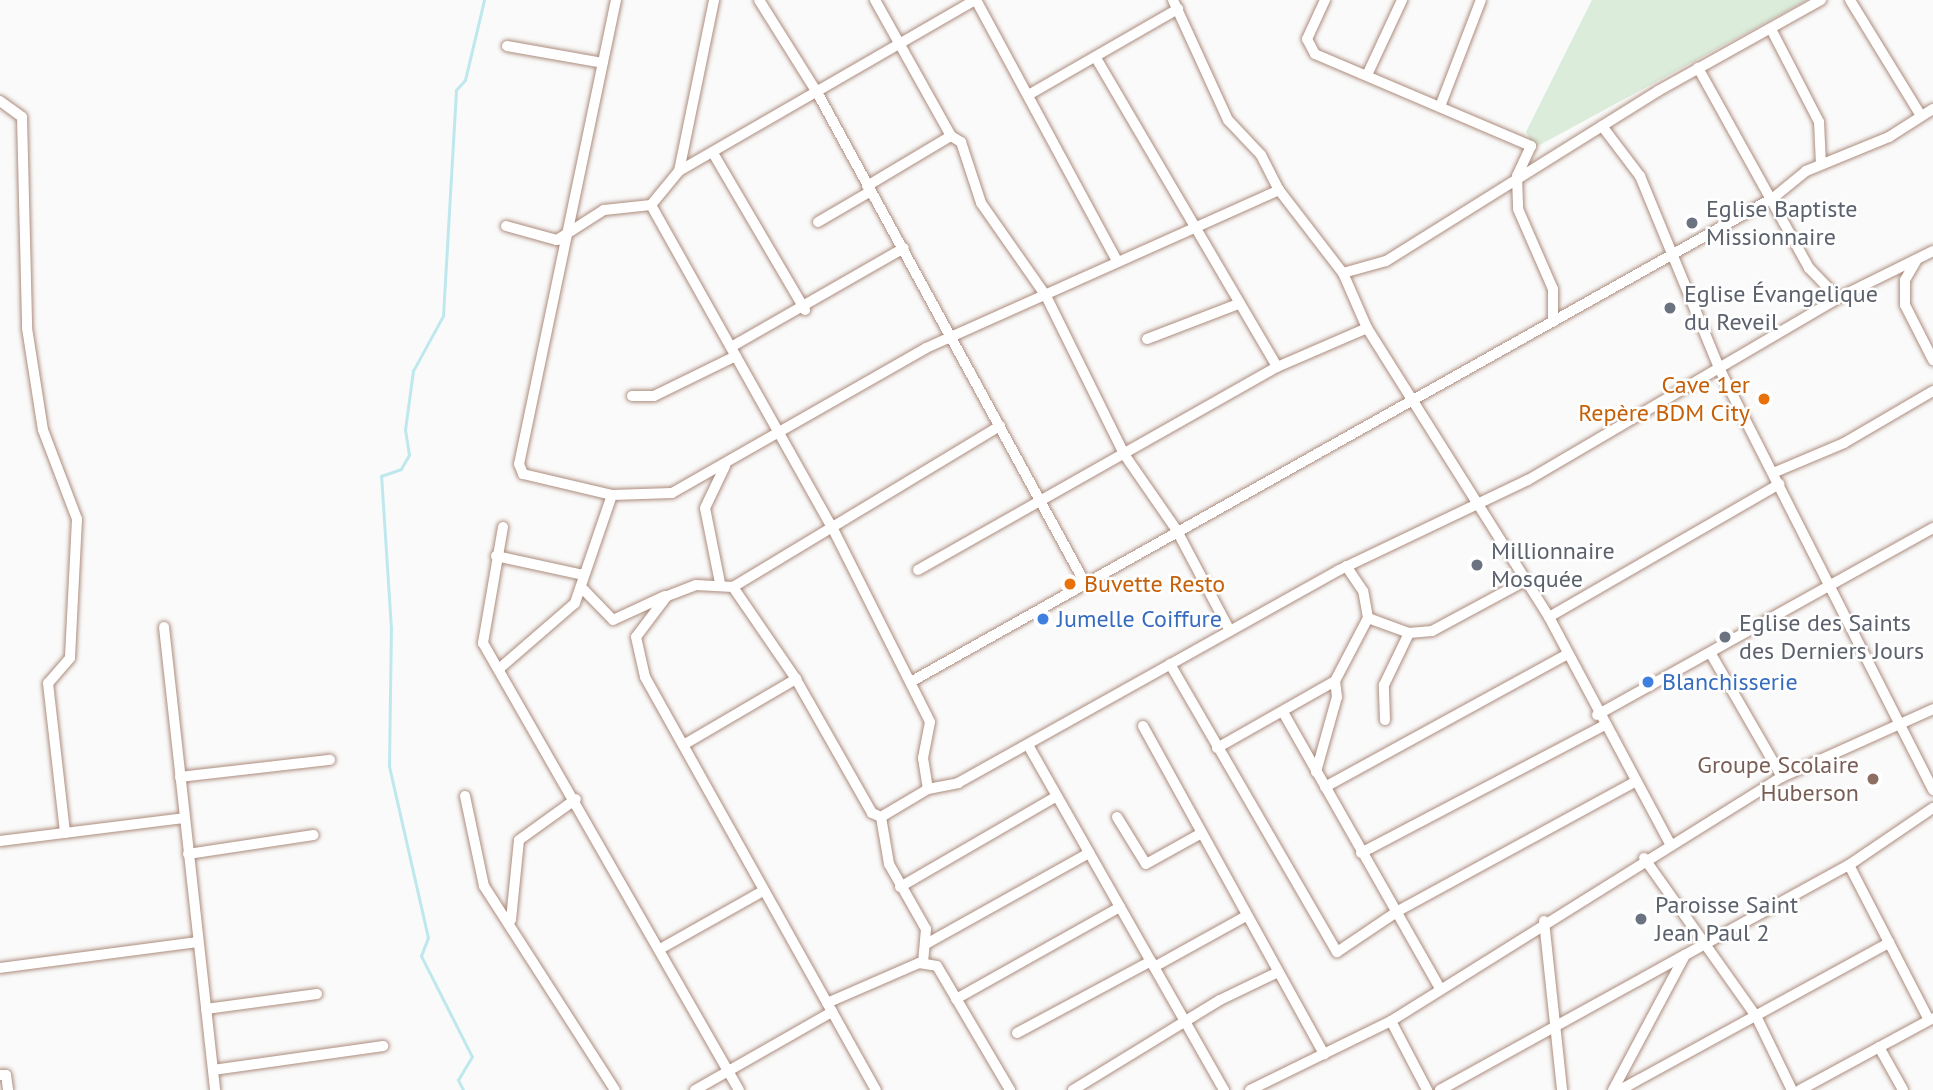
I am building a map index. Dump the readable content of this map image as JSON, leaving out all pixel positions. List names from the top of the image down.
{
  "places": [
    "Eglise Baptiste Missionnaire",
    "Eglise Évangelique du Reveil",
    "Cave 1er Repère BDM City",
    "Millionnaire Mosquée",
    "Buvette Resto",
    "Jumelle Coiffure",
    "Eglise des Saints des Derniers Jours",
    "Blanchisserie",
    "Groupe Scolaire Huberson",
    "Paroisse Saint Jean Paul 2"
  ]
}
